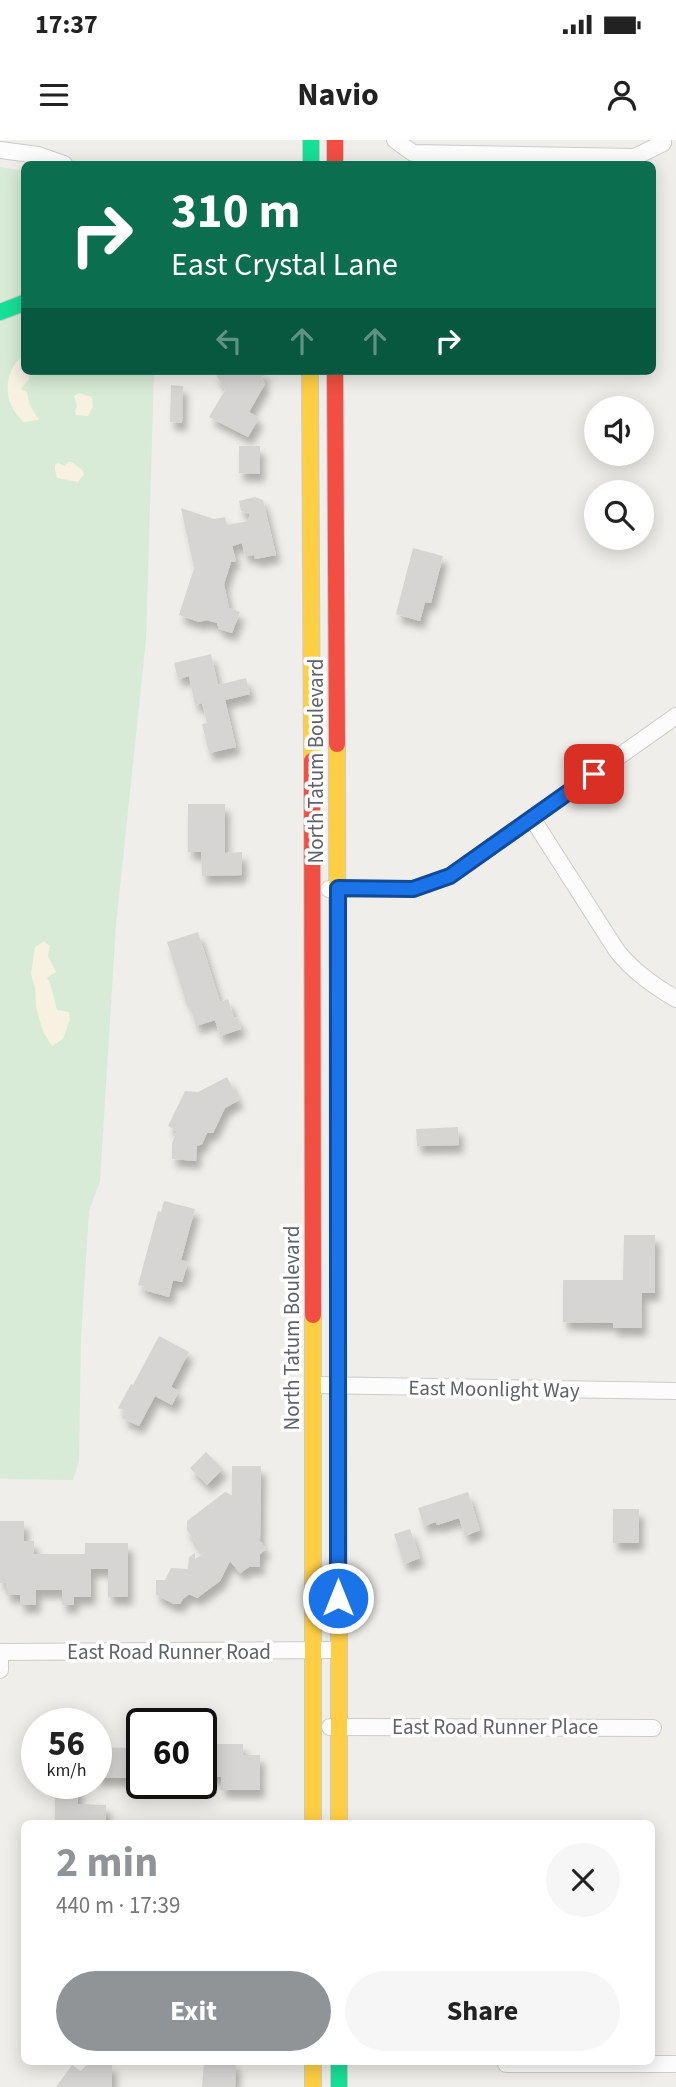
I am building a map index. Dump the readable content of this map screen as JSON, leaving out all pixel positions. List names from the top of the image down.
{
  "streets": {
    "main road": ["North Tatum Boulevard"],
    "street": ["East Moonlight Way", "East Road Runner Road", "East Road Runner Place"]
  },
  "crossings": [
    ["North Tatum Boulevard", "East Moonlight Way"],
    ["North Tatum Boulevard", "East Road Runner Road"],
    ["North Tatum Boulevard", "East Road Runner Place"]
  ],
  "page": {
    "status": "17:37",
    "header": "Navio",
    "turn": ["310 m", "East Crystal Lane"],
    "speed": "56 km/h",
    "limit": "60",
    "heading": ["2 min", "440 m · 17:39"],
    "buttons": ["Exit", "Share"]
  }
}
